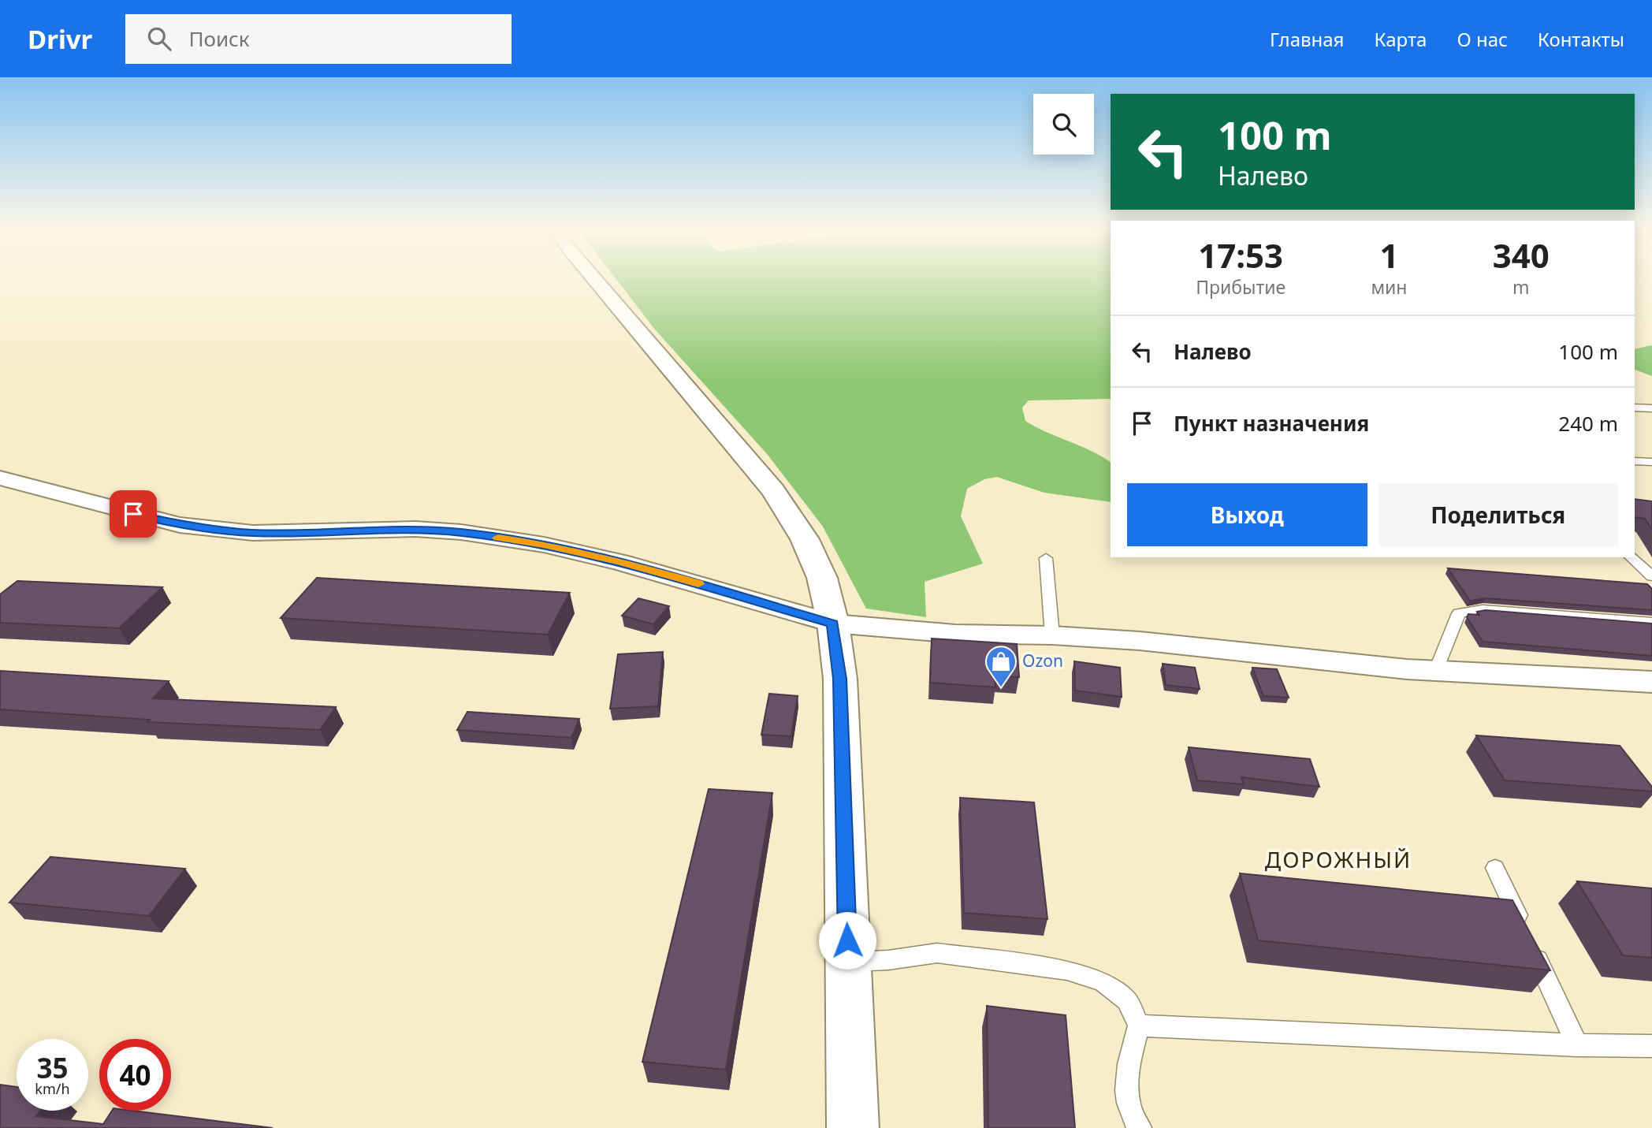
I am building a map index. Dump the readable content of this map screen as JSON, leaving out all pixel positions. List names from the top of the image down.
{
  "districts": ["ДОРОЖНЫЙ"],
  "places": {
    "shop": ["Ozon"]
  },
  "page": {
    "header": "Drivr",
    "search": "Поиск",
    "nav": [
      "Главная",
      "Карта",
      "О нас",
      "Контакты"
    ],
    "turn": ["100 m", "Налево"],
    "eta": [
      "17:53",
      "Прибытие",
      "1",
      "мин",
      "340",
      "m"
    ],
    "list": [
      {
        "name": "Налево",
        "value": "100 m"
      },
      {
        "name": "Пункт назначения",
        "value": "240 m"
      }
    ],
    "buttons": ["Выход", "Поделиться"],
    "speed": "35 km/h",
    "limit": "40"
  }
}
